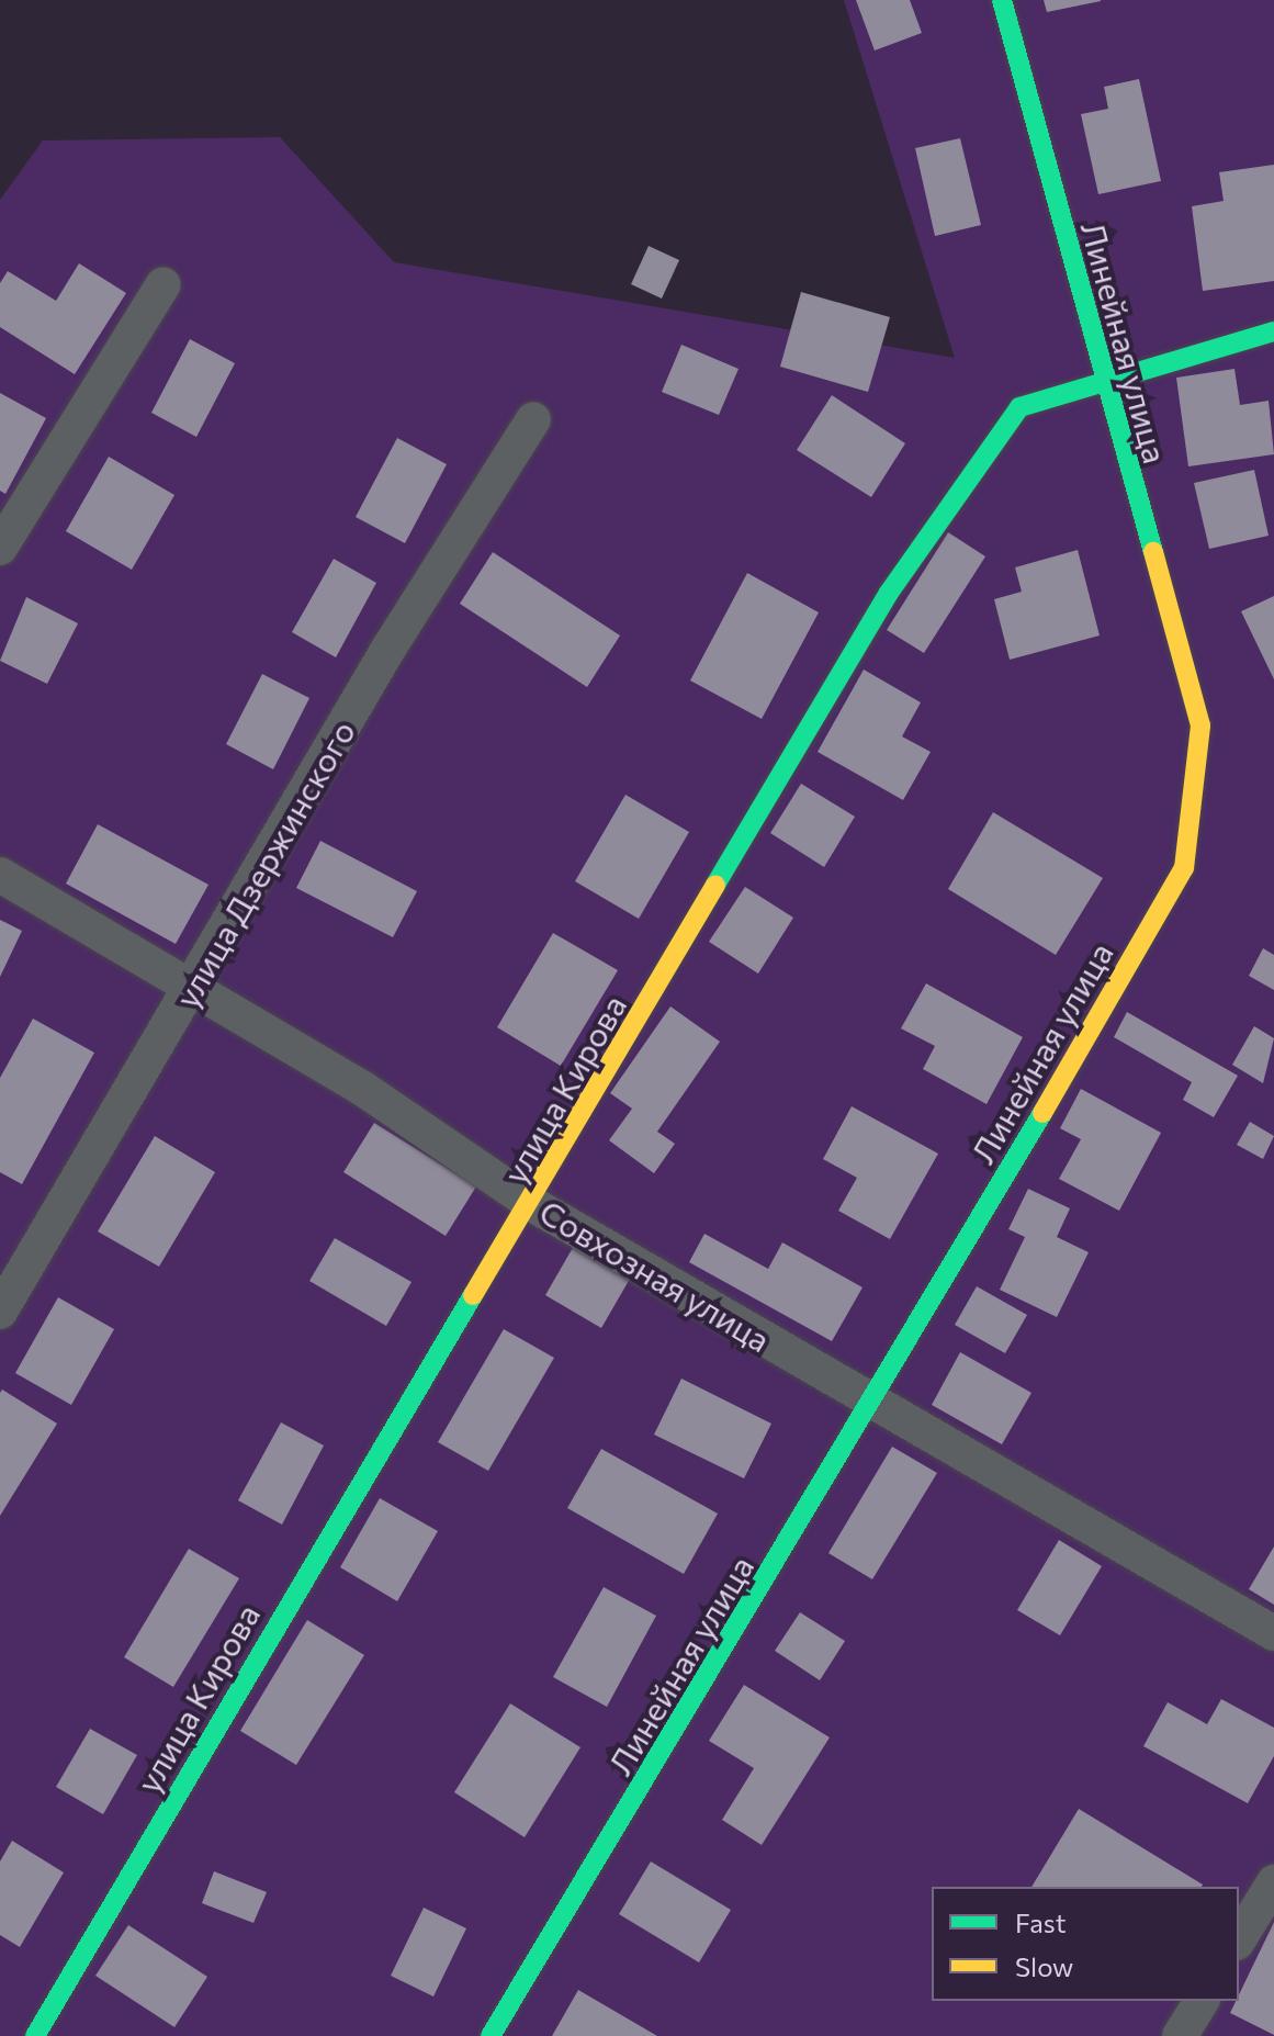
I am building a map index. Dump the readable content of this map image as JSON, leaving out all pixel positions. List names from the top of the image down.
{
  "streets": {
    "street": [
      "Линейная улица",
      "улица Дзержинского",
      "улица Кирова",
      "Совхозная улица"
    ]
  },
  "crossings": [
    ["Линейная улица", "улица Кирова"],
    ["Линейная улица", "Совхозная улица"],
    ["улица Дзержинского", "Совхозная улица"],
    ["улица Кирова", "Совхозная улица"]
  ],
  "legend": ["Fast", "Slow"]
}
